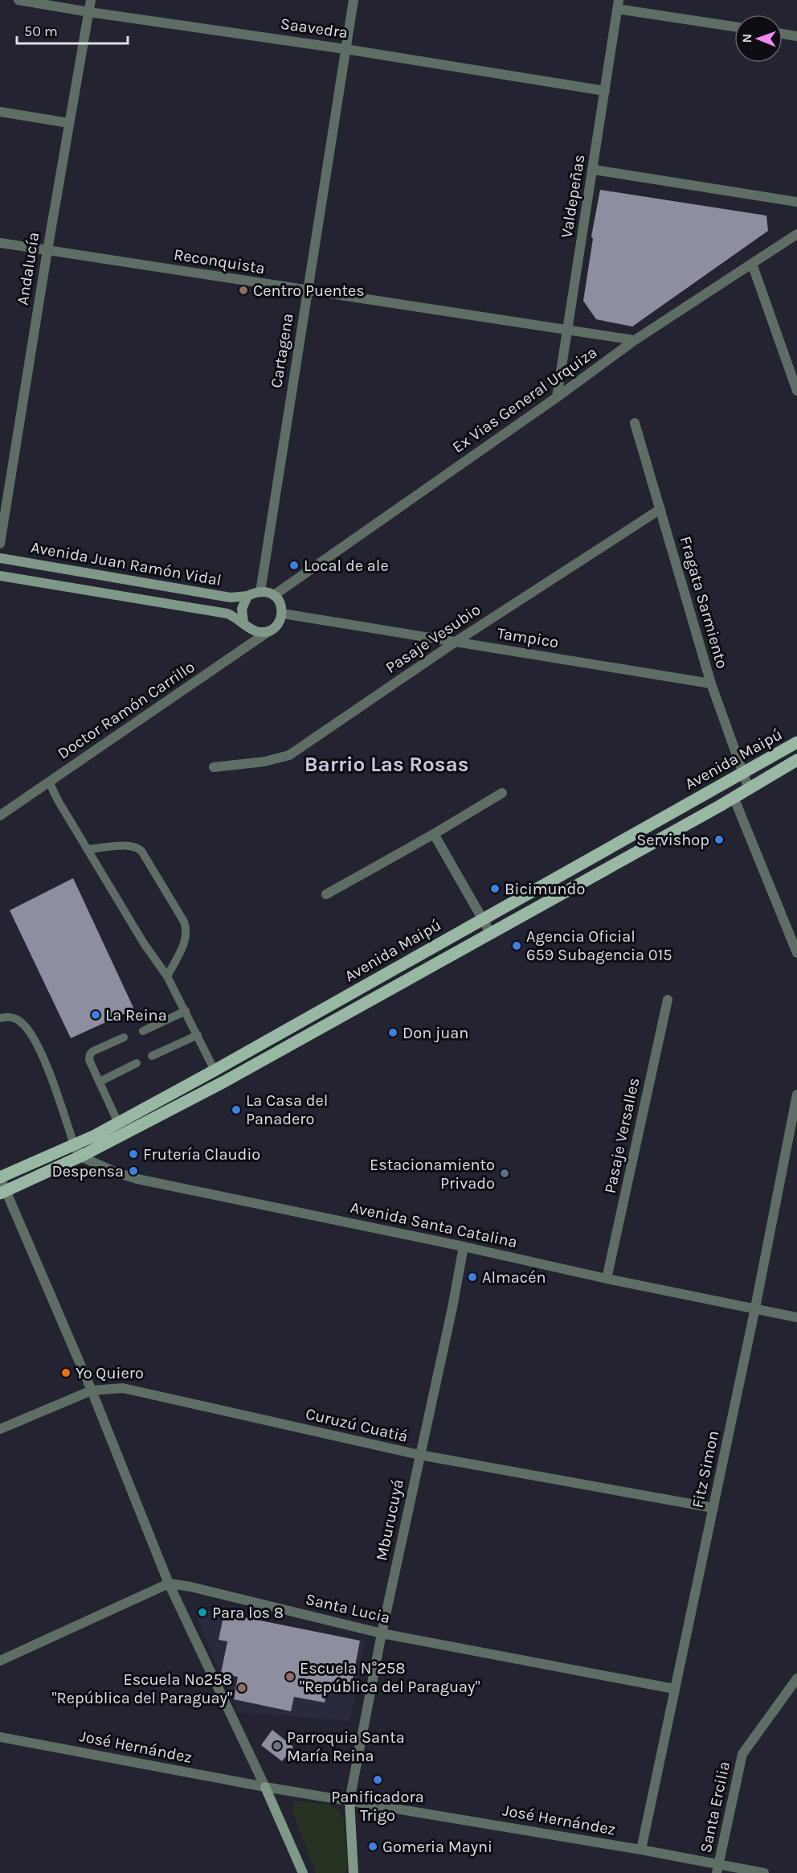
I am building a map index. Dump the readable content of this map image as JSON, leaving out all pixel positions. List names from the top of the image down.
{
  "streets": {
    "main road": ["Avenida Juan Ramón Vidal", "Avenida Maipú"],
    "street": [
      "Saavedra",
      "Valdepeñas",
      "Reconquista",
      "Andalucía",
      "Cartagena",
      "Ex Vias General Urquiza",
      "Fragata Sarmiento",
      "Tampico",
      "Pasaje Vesubio",
      "Doctor Ramón Carrillo",
      "Pasaje Versalles",
      "Avenida Santa Catalina",
      "Curuzú Cuatiá",
      "Fitz Simon",
      "Mburucuyá",
      "Santa Lucia",
      "José Hernández",
      "Santa Ercilia"
    ]
  },
  "crossings": [
    ["Saavedra", "Valdepeñas"],
    ["Saavedra", "Andalucía"],
    ["Saavedra", "Cartagena"],
    ["Valdepeñas", "Reconquista"],
    ["Valdepeñas", "Ex Vias General Urquiza"],
    ["Reconquista", "Andalucía"],
    ["Reconquista", "Cartagena"],
    ["Reconquista", "Ex Vias General Urquiza"],
    ["Cartagena", "Ex Vias General Urquiza"],
    ["Cartagena", "Avenida Juan Ramón Vidal"],
    ["Cartagena", "Tampico"],
    ["Cartagena", "Doctor Ramón Carrillo"],
    ["Ex Vias General Urquiza", "Avenida Juan Ramón Vidal"],
    ["Ex Vias General Urquiza", "Tampico"],
    ["Ex Vias General Urquiza", "Doctor Ramón Carrillo"],
    ["Avenida Juan Ramón Vidal", "Tampico"],
    ["Avenida Juan Ramón Vidal", "Doctor Ramón Carrillo"],
    ["Fragata Sarmiento", "Tampico"],
    ["Fragata Sarmiento", "Pasaje Vesubio"],
    ["Fragata Sarmiento", "Avenida Maipú"],
    ["Tampico", "Pasaje Vesubio"],
    ["Tampico", "Doctor Ramón Carrillo"],
    ["Avenida Maipú", "Avenida Santa Catalina"],
    ["Pasaje Versalles", "Avenida Santa Catalina"],
    ["Avenida Santa Catalina", "Fitz Simon"],
    ["Avenida Santa Catalina", "Mburucuyá"],
    ["Curuzú Cuatiá", "Fitz Simon"],
    ["Curuzú Cuatiá", "Mburucuyá"],
    ["Fitz Simon", "Santa Lucia"],
    ["Fitz Simon", "José Hernández"],
    ["Mburucuyá", "Santa Lucia"],
    ["Mburucuyá", "José Hernández"],
    ["José Hernández", "Santa Ercilia"]
  ],
  "districts": ["Barrio Las Rosas"],
  "places": [
    "Centro Puentes",
    "Local de ale",
    "Servishop",
    "Bicimundo",
    "Agencia Oficial 659 Subagencia 015",
    "La Reina",
    "Don juan",
    "La Casa del Panadero",
    "Frutería Claudio",
    "Despensa",
    "Estacionamiento Privado",
    "Almacén",
    "Yo Quiero",
    "Para los 8",
    "Escuela N°258 \"República del Paraguay\"",
    "Escuela Nº258 \"República del Paraguay\"",
    "Parroquia Santa María Reina",
    "Panificadora Trigo",
    "Gomeria Mayni"
  ],
  "scale_bar": "50 m",
  "north": "left"
}
